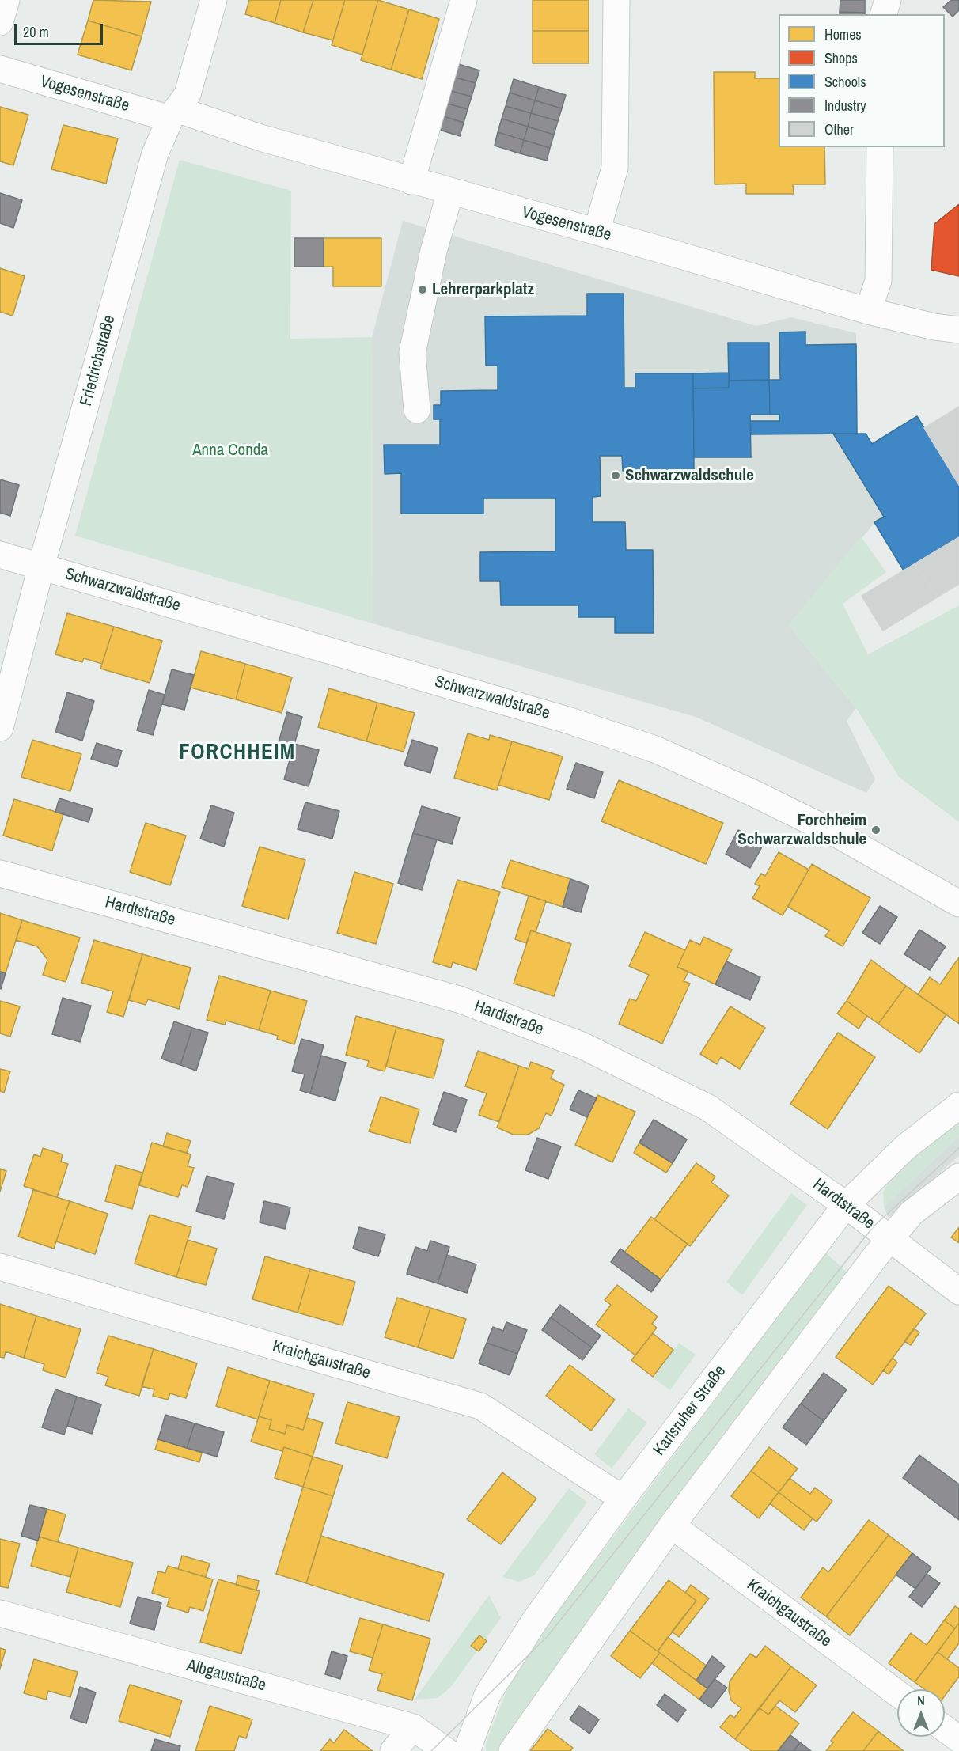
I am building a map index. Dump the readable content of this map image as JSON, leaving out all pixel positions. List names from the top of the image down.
{
  "streets": {
    "street": [
      "Vogesenstraße",
      "Friedrichstraße",
      "Schwarzwaldstraße",
      "Hardtstraße",
      "Kraichgaustraße",
      "Karlsruher Straße",
      "Albgaustraße"
    ]
  },
  "crossings": [
    ["Vogesenstraße", "Friedrichstraße"],
    ["Friedrichstraße", "Schwarzwaldstraße"],
    ["Hardtstraße", "Karlsruher Straße"],
    ["Kraichgaustraße", "Karlsruher Straße"]
  ],
  "districts": ["FORCHHEIM"],
  "parks": ["Anna Conda"],
  "places": ["Lehrerparkplatz", "Schwarzwaldschule", "Forchheim Schwarzwaldschule"],
  "legend": [
    "Homes",
    "Shops",
    "Schools",
    "Industry",
    "Other"
  ],
  "scale_bar": "20 m",
  "north": "top"
}
